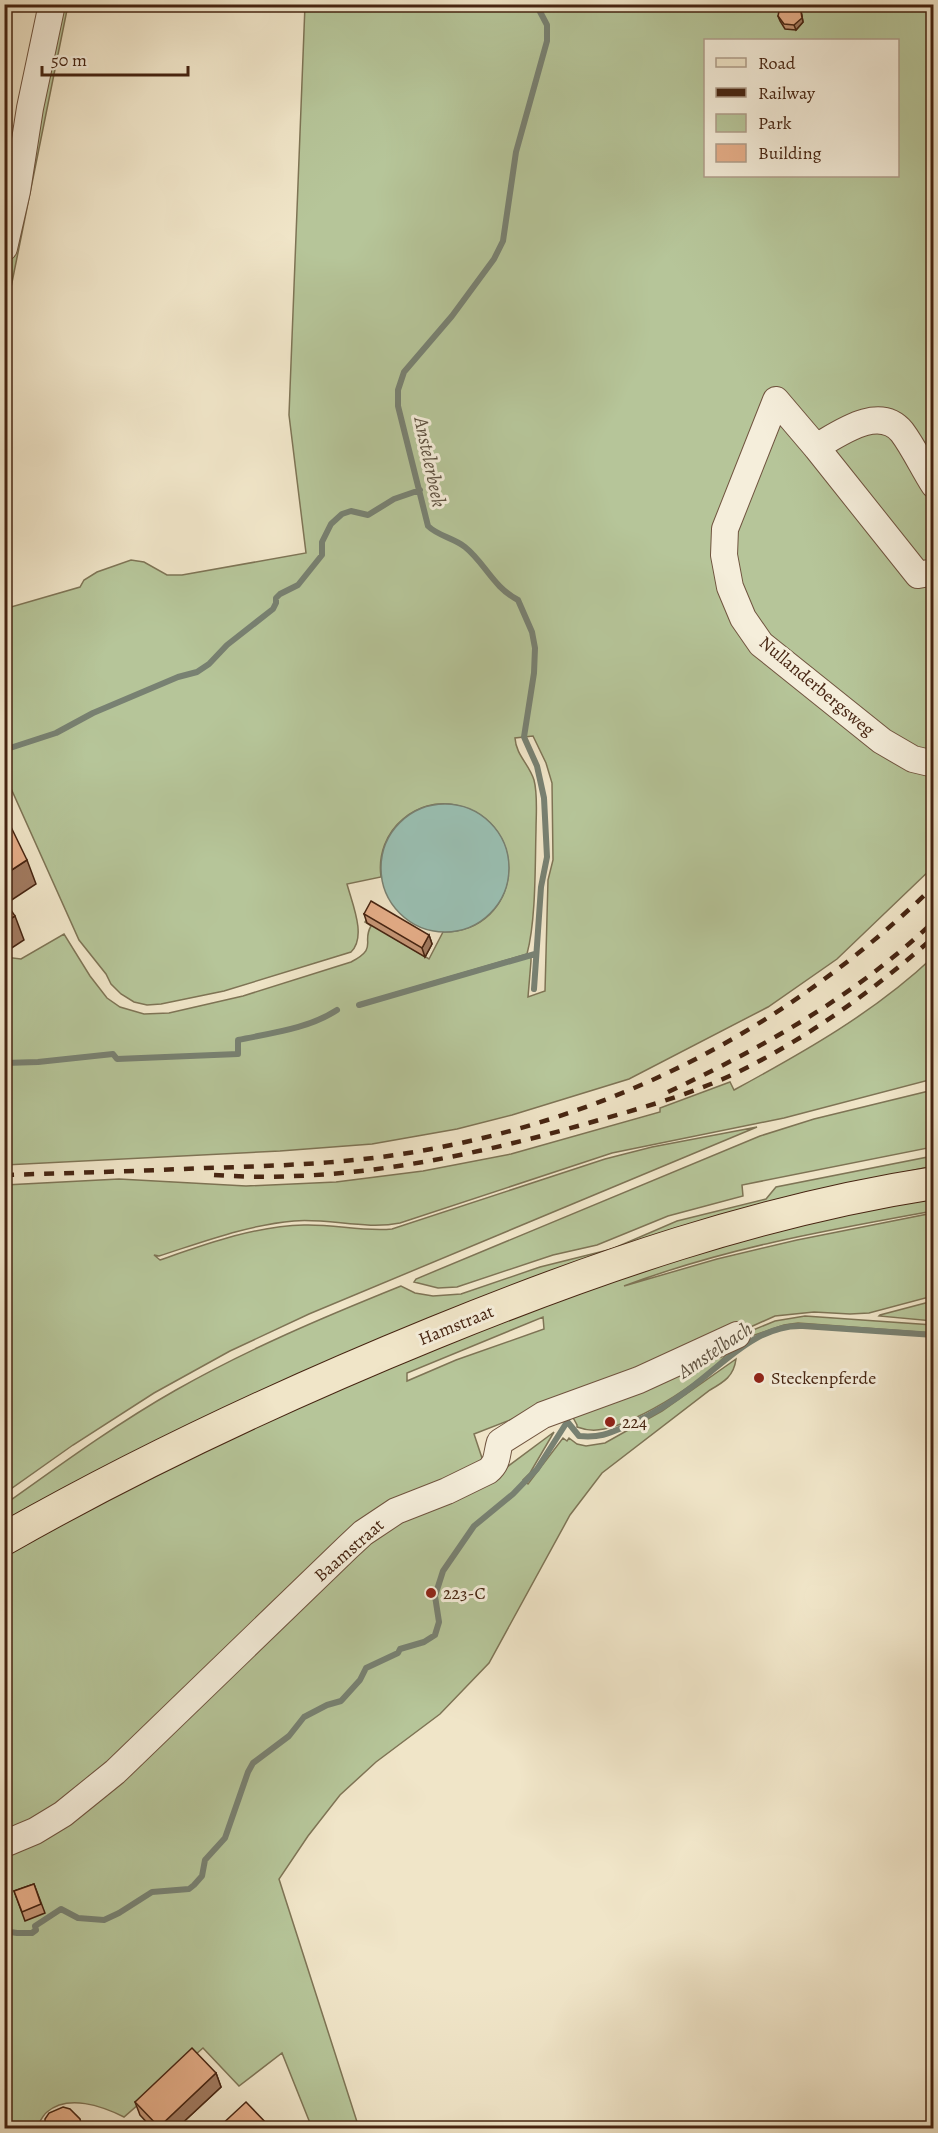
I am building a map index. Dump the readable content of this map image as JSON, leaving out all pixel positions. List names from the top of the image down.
{
  "streets": {
    "main road": ["Hamstraat"],
    "street": ["Nullanderbergsweg", "Baamstraat"]
  },
  "water": ["Anstelerbeek", "Amstelbach"],
  "places": ["Steckenpferde", "224", "223-C"],
  "legend": [
    "Road",
    "Railway",
    "Park",
    "Building"
  ],
  "scale_bar": "50 m"
}
